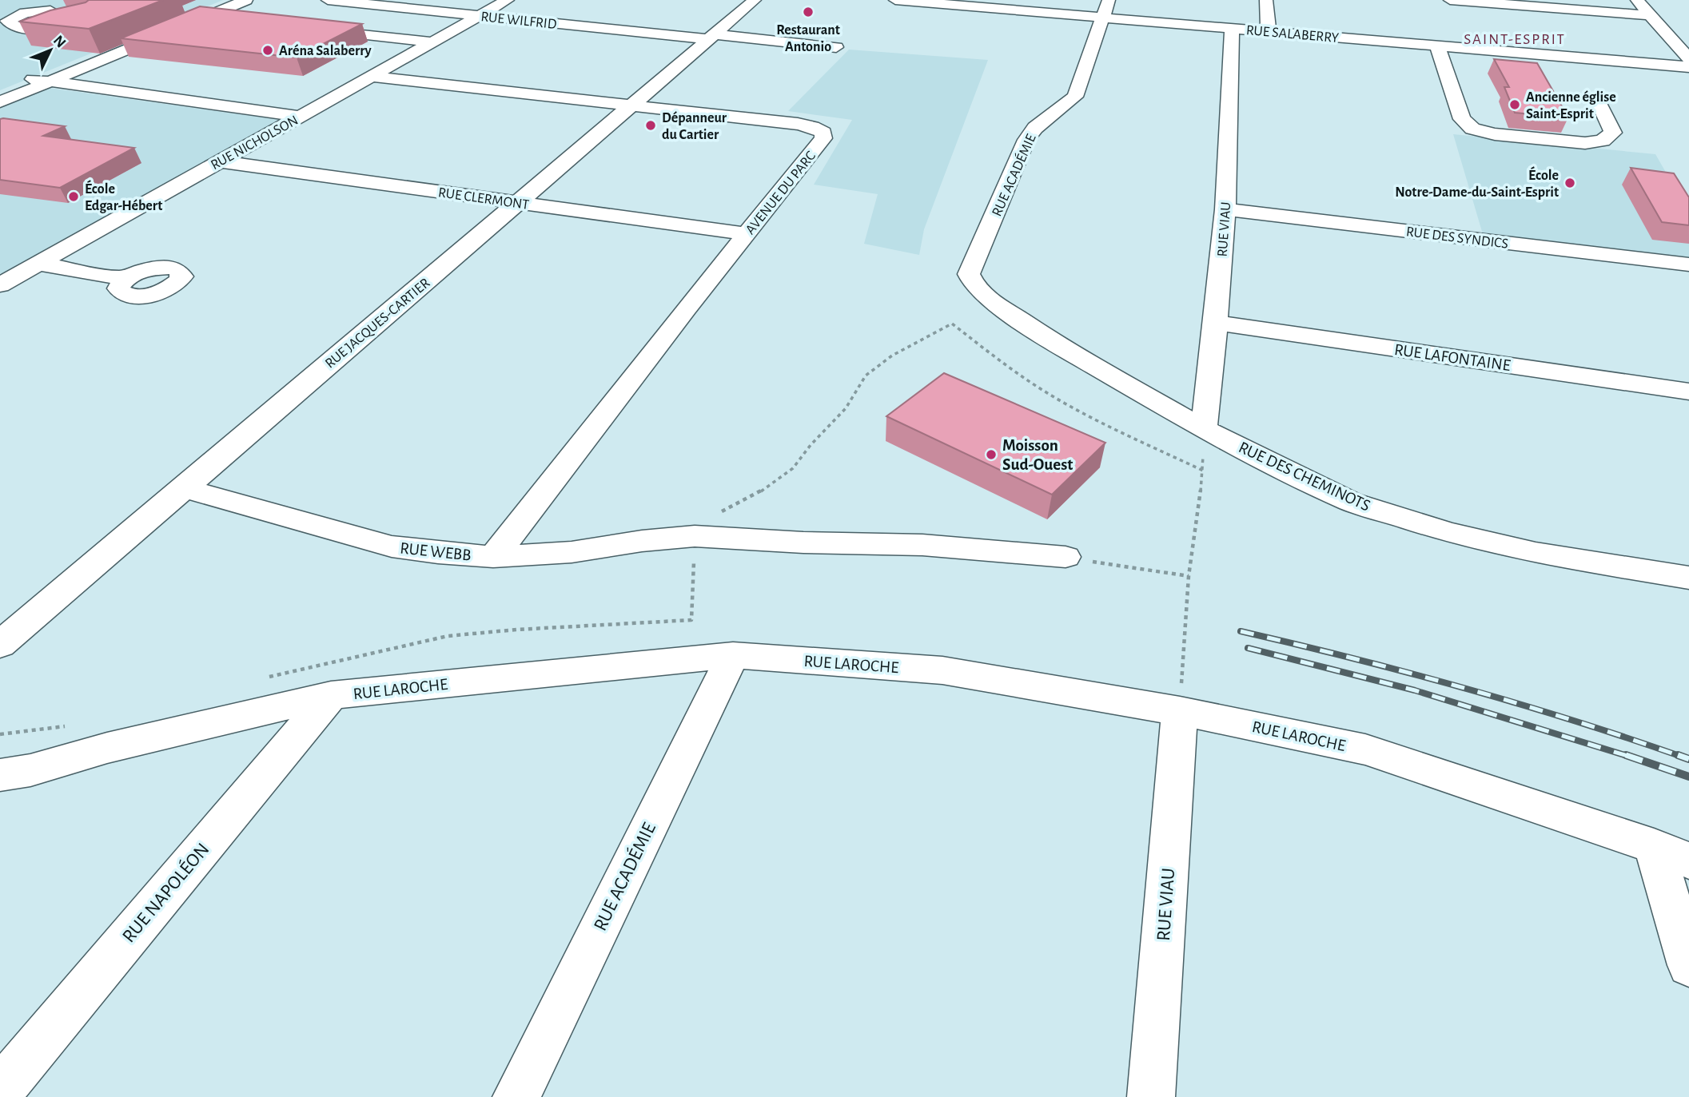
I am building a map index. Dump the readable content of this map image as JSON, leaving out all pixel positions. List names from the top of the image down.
{
  "streets": {
    "street": [
      "RUE WILFRID",
      "RUE SALABERRY",
      "RUE NICHOLSON",
      "RUE ACADÉMIE",
      "AVENUE DU PARC",
      "RUE CLERMONT",
      "RUE VIAU",
      "RUE DES SYNDICS",
      "RUE JACQUES-CARTIER",
      "RUE LAFONTAINE",
      "RUE DES CHEMINOTS",
      "RUE WEBB",
      "RUE LAROCHE",
      "RUE NAPOLÉON"
    ]
  },
  "crossings": [
    ["RUE WILFRID", "RUE NICHOLSON"],
    ["RUE WILFRID", "RUE JACQUES-CARTIER"],
    ["RUE SALABERRY", "RUE ACADÉMIE"],
    ["RUE SALABERRY", "RUE VIAU"],
    ["RUE NICHOLSON", "AVENUE DU PARC"],
    ["RUE NICHOLSON", "RUE CLERMONT"],
    ["RUE ACADÉMIE", "RUE DES CHEMINOTS"],
    ["RUE ACADÉMIE", "RUE LAROCHE"],
    ["AVENUE DU PARC", "RUE CLERMONT"],
    ["AVENUE DU PARC", "RUE JACQUES-CARTIER"],
    ["AVENUE DU PARC", "RUE WEBB"],
    ["RUE CLERMONT", "RUE JACQUES-CARTIER"],
    ["RUE VIAU", "RUE DES SYNDICS"],
    ["RUE VIAU", "RUE LAFONTAINE"],
    ["RUE VIAU", "RUE DES CHEMINOTS"],
    ["RUE VIAU", "RUE LAROCHE"],
    ["RUE JACQUES-CARTIER", "RUE WEBB"],
    ["RUE LAROCHE", "RUE NAPOLÉON"]
  ],
  "districts": ["SAINT-ESPRIT"],
  "places": [
    "Restaurant Antonio",
    "Aréna Salaberry",
    "Ancienne église Saint-Esprit",
    "Dépanneur du Cartier",
    "École Notre-Dame-du-Saint-Esprit",
    "École Edgar-Hébert",
    "Moisson Sud-Ouest"
  ],
  "north": "top right"
}
